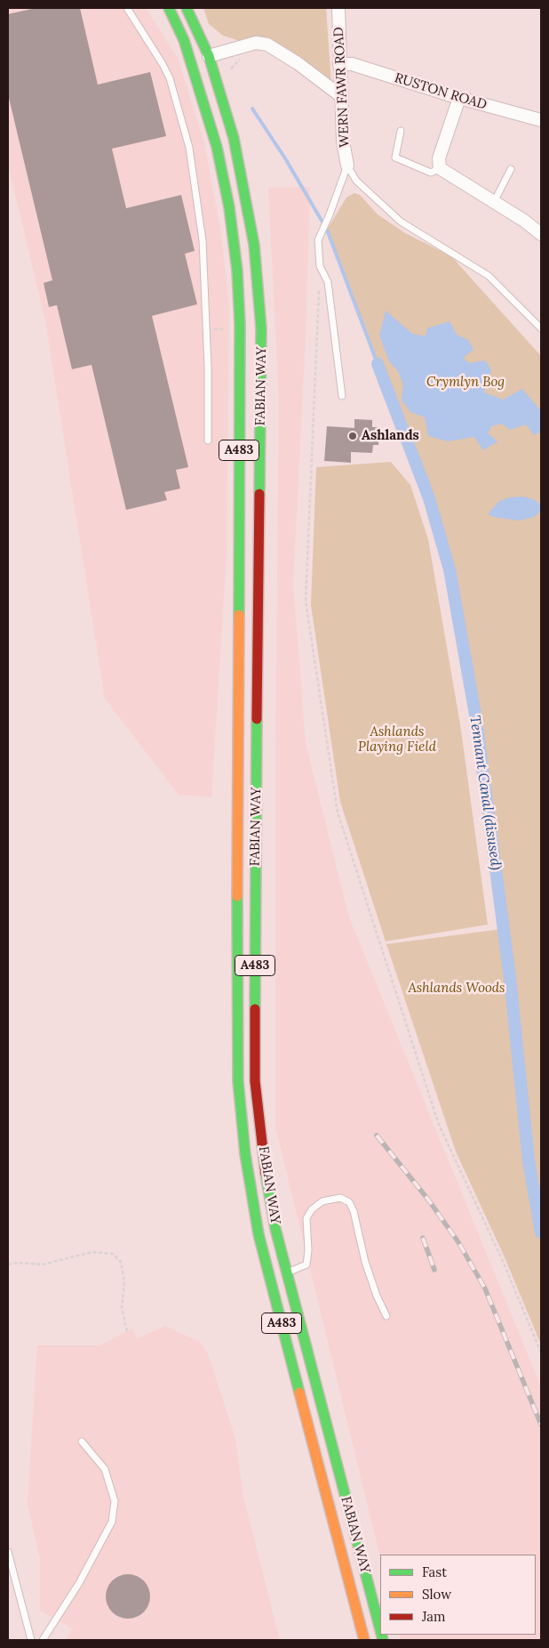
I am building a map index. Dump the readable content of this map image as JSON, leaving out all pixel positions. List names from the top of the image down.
{
  "streets": {
    "highway": ["FABIAN WAY", "A483"],
    "street": ["WERN FAWR ROAD", "RUSTON ROAD"]
  },
  "crossings": [
    ["WERN FAWR ROAD", "RUSTON ROAD"]
  ],
  "water": ["Tennant Canal (disused)"],
  "parks": ["Crymlyn Bog", "Ashlands Playing Field", "Ashlands Woods"],
  "places": ["Ashlands"],
  "legend": ["Fast", "Slow", "Jam"]
}
